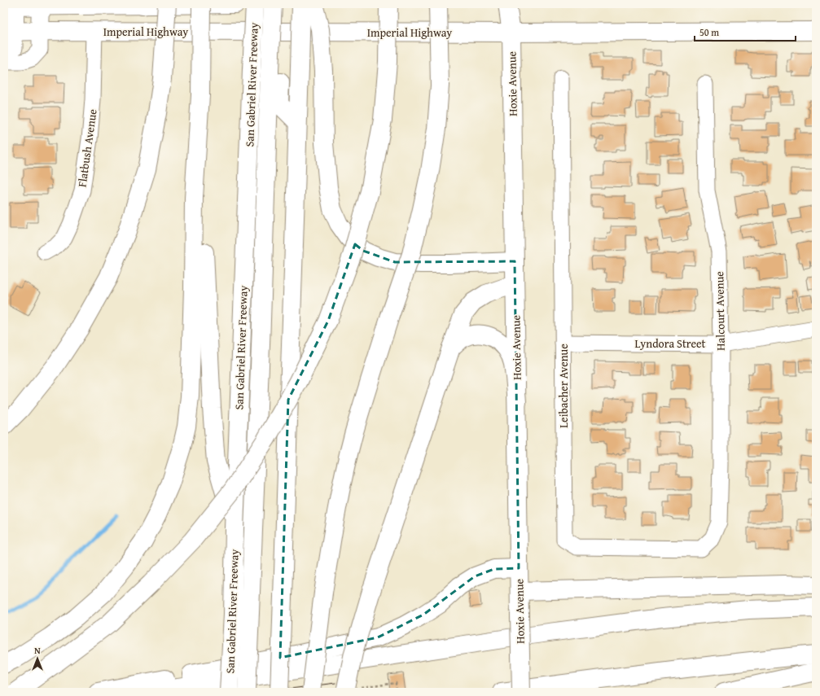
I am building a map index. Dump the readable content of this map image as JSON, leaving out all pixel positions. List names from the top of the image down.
{
  "streets": {
    "main road": ["Imperial Highway", "Hoxie Avenue", "San Gabriel River Freeway"],
    "street": [
      "Flatbush Avenue",
      "Halcourt Avenue",
      "Lyndora Street",
      "Leibacher Avenue"
    ]
  },
  "crossings": [
    ["Imperial Highway", "Hoxie Avenue"],
    ["Imperial Highway", "Flatbush Avenue"],
    ["Halcourt Avenue", "Lyndora Street"],
    ["Halcourt Avenue", "Leibacher Avenue"],
    ["Lyndora Street", "Leibacher Avenue"]
  ],
  "scale_bar": "50 m",
  "north": "top"
}
